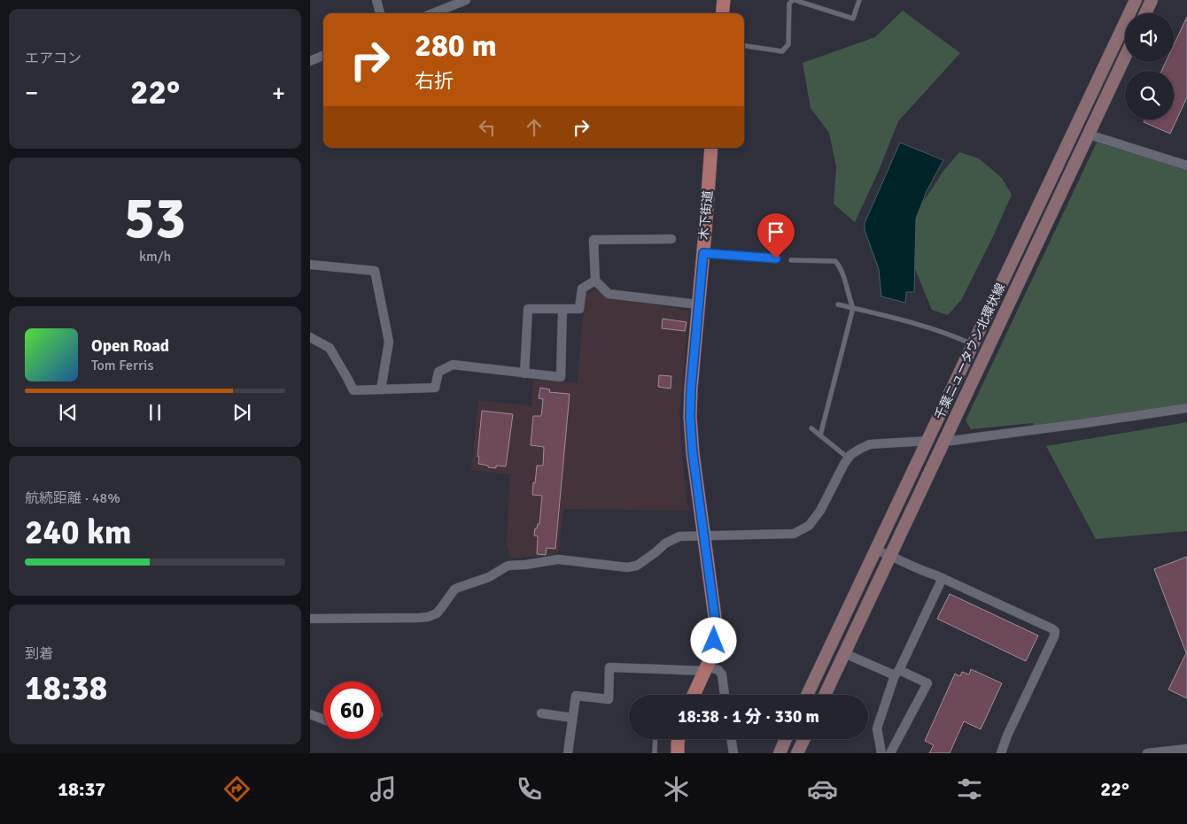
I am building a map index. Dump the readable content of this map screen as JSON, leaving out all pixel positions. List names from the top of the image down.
{
  "streets": {
    "main road": ["木下街道", "千葉ニュータウン北環状線"]
  },
  "page": {
    "tile": [
      "エアコン",
      ["53", "km/h"],
      ["航続距離 · 48%", "240 km"],
      ["到着", "18:38"]
    ],
    "turn": ["280 m", "右折"],
    "heat": ["−", "22°", "+"],
    "song": ["Open Road", "Tom Ferris"],
    "limit": "60",
    "trip": "18:38 · 1 分 · 330 m",
    "tabs": ["18:37", "22°"]
  }
}
